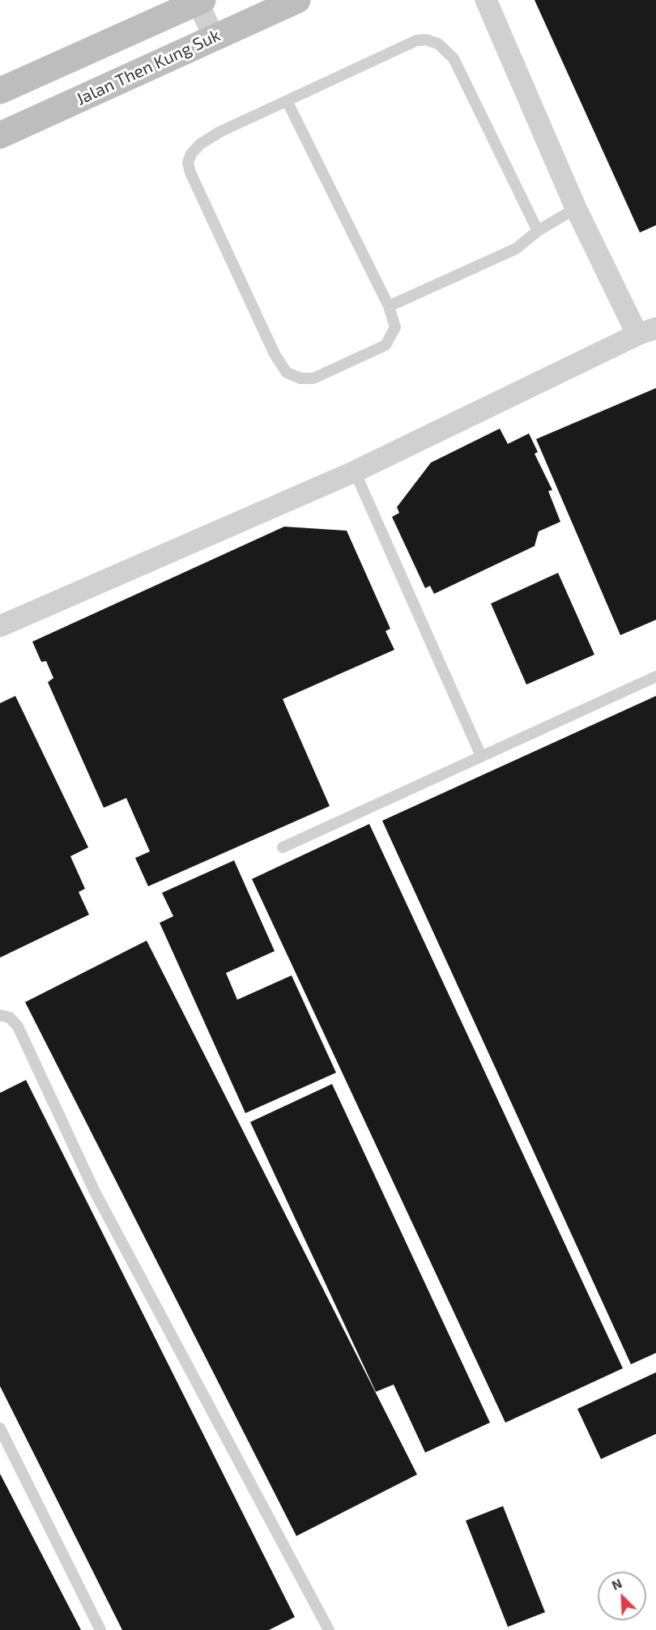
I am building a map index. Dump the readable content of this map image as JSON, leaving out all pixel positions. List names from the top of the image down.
{
  "streets": {
    "street": ["Jalan Then Kung Suk"]
  },
  "north": "top left"
}
